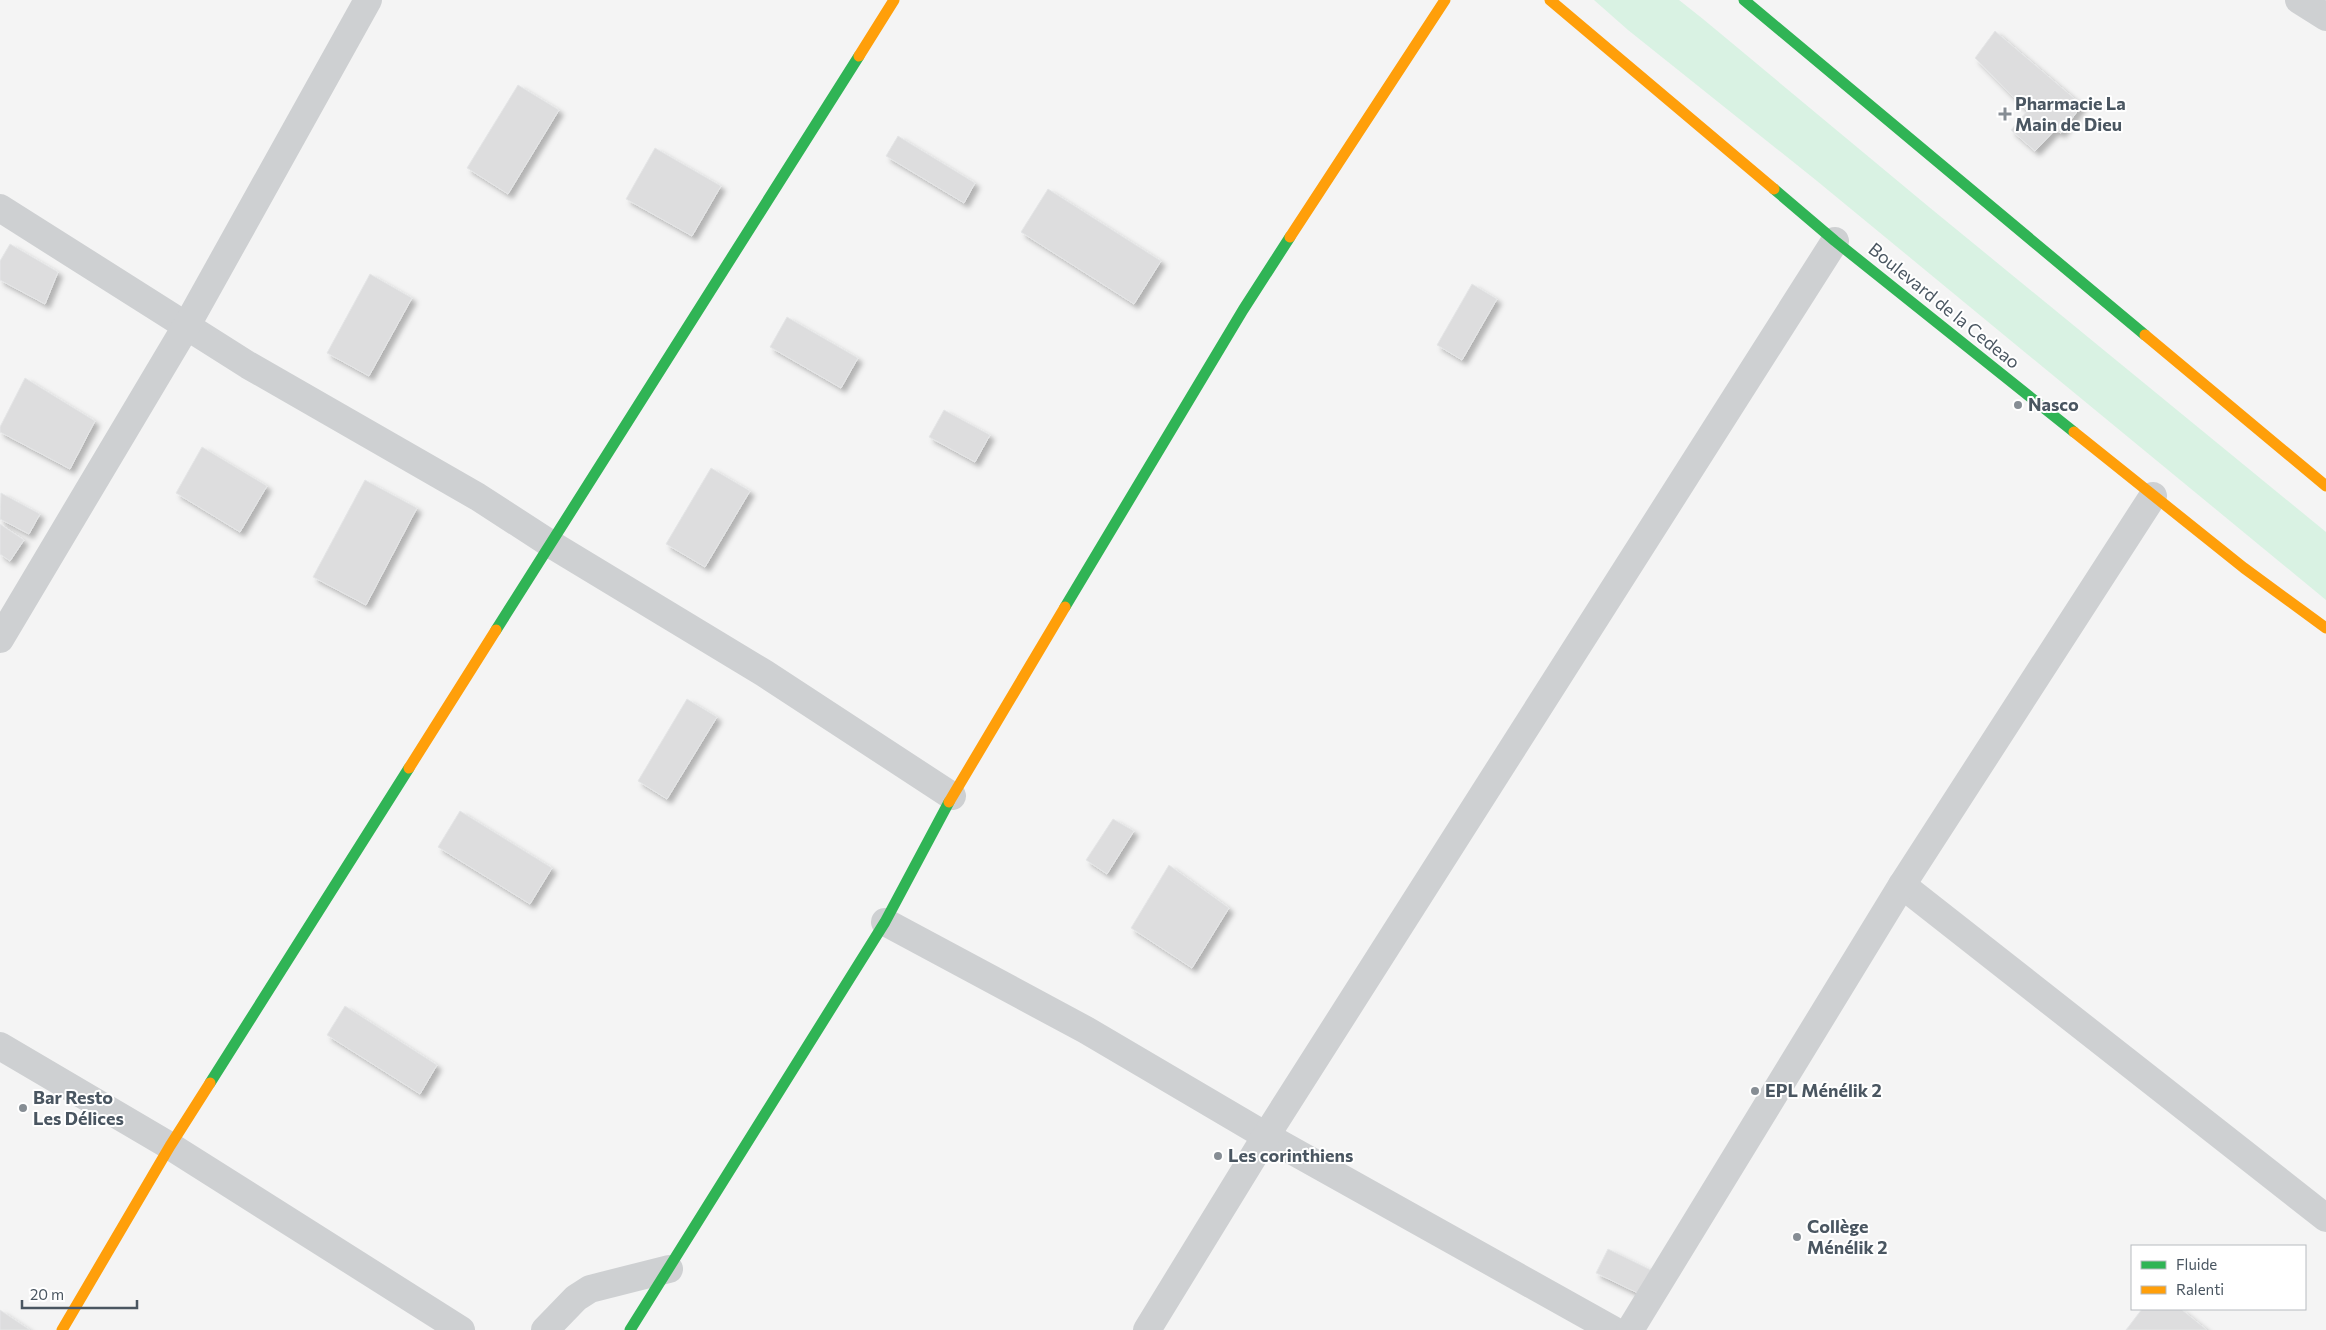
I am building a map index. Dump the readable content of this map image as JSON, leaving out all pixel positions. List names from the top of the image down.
{
  "streets": {
    "street": ["Boulevard de la Cedeao"]
  },
  "places": {
    "health": ["Pharmacie La Main de Dieu"],
    "other": [
      "Nasco",
      "EPL Ménélik 2",
      "Bar Resto Les Délices",
      "Les corinthiens",
      "Collège Ménélik 2"
    ]
  },
  "legend": ["Fluide", "Ralenti"],
  "scale_bar": "20 m"
}
